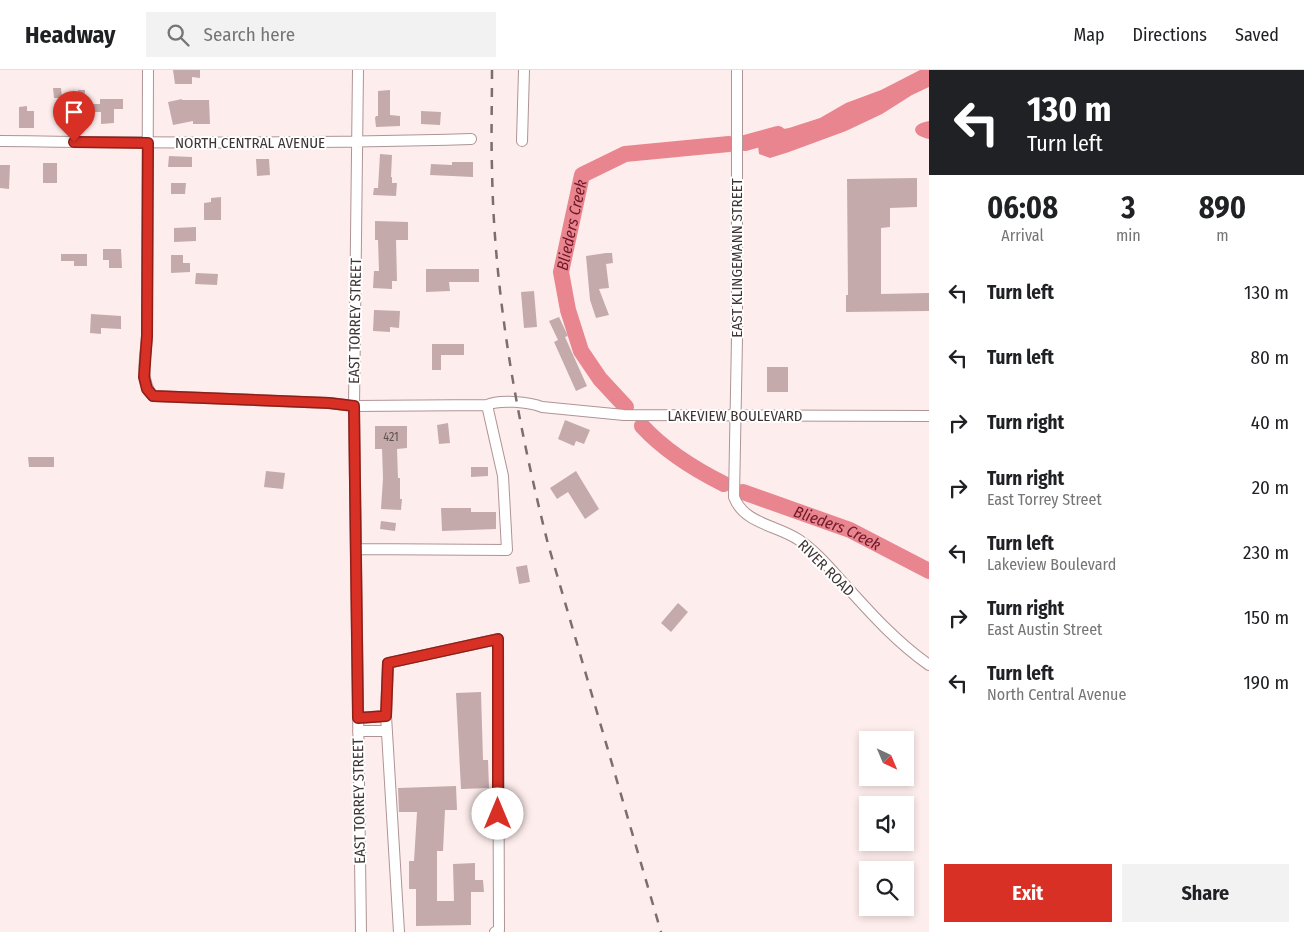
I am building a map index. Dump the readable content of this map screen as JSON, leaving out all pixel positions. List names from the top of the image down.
{
  "streets": {
    "street": [
      "NORTH CENTRAL AVENUE",
      "EAST KLINGEMANN STREET",
      "EAST TORREY STREET",
      "LAKEVIEW BOULEVARD",
      "RIVER ROAD"
    ]
  },
  "crossings": [
    ["NORTH CENTRAL AVENUE", "EAST TORREY STREET"],
    ["NORTH CENTRAL AVENUE", "LAKEVIEW BOULEVARD"],
    ["EAST KLINGEMANN STREET", "LAKEVIEW BOULEVARD"],
    ["EAST KLINGEMANN STREET", "RIVER ROAD"],
    ["EAST TORREY STREET", "LAKEVIEW BOULEVARD"],
    ["LAKEVIEW BOULEVARD", "RIVER ROAD"]
  ],
  "water": ["Blieders Creek"],
  "house_numbers": ["421"],
  "north": "bottom right",
  "page": {
    "header": "Headway",
    "search": "Search here",
    "nav": ["Map", "Directions", "Saved"],
    "turn": ["130 m", "Turn left"],
    "eta": [
      "06:08",
      "Arrival",
      "3",
      "min",
      "890",
      "m"
    ],
    "list": [
      {
        "name": "Turn left",
        "value": "130 m"
      },
      {
        "name": "Turn left",
        "value": "80 m"
      },
      {
        "name": "Turn right",
        "value": "40 m"
      },
      {
        "name": "Turn right",
        "note": "East Torrey Street",
        "value": "20 m"
      },
      {
        "name": "Turn left",
        "note": "Lakeview Boulevard",
        "value": "230 m"
      },
      {
        "name": "Turn right",
        "note": "East Austin Street",
        "value": "150 m"
      },
      {
        "name": "Turn left",
        "note": "North Central Avenue",
        "value": "190 m"
      }
    ],
    "buttons": ["Exit", "Share"]
  }
}
